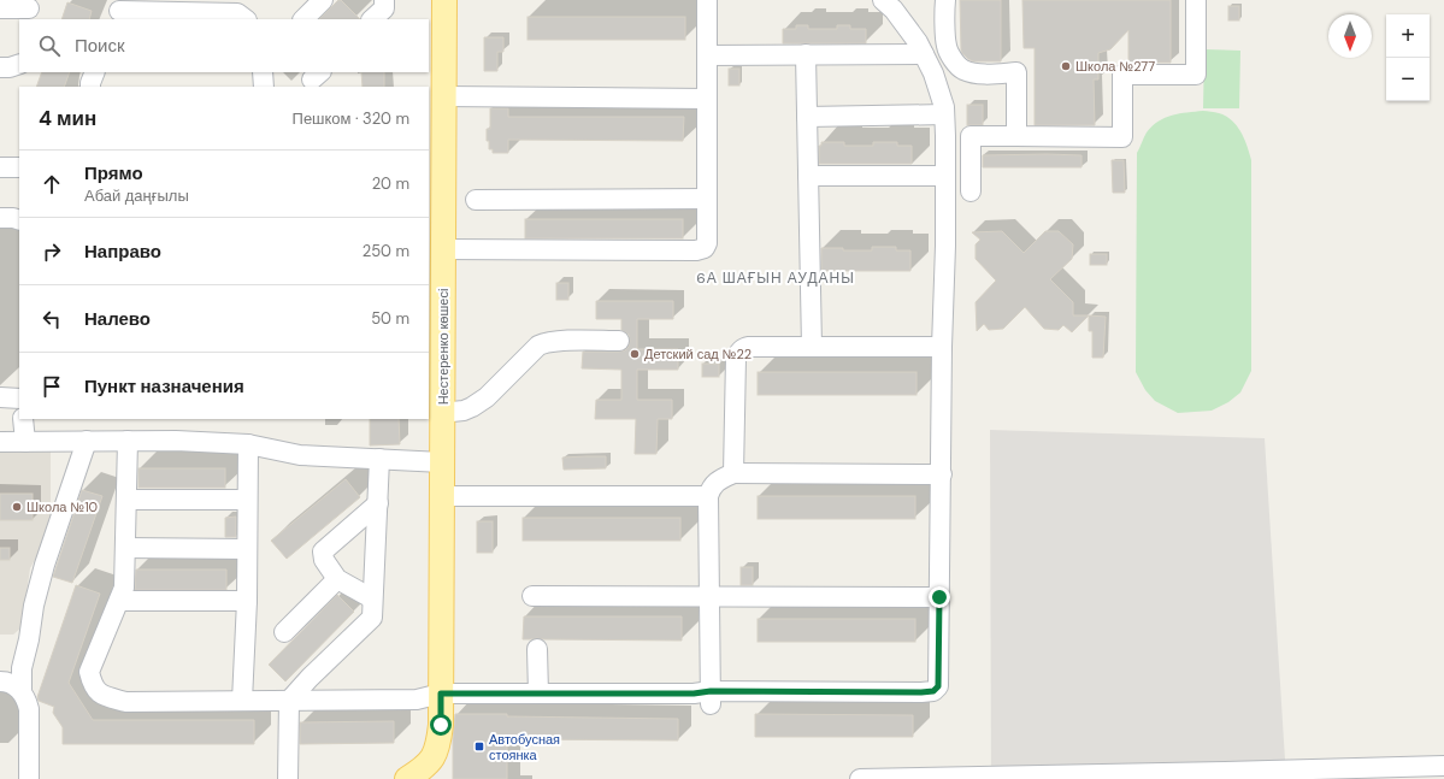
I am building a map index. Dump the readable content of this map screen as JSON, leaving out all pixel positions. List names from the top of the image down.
{
  "streets": {
    "main road": ["Нестеренко көшесі"]
  },
  "districts": ["6А ШАҒЫН АУДАНЫ"],
  "places": {
    "other": ["Школа №277", "Детский сад №22", "Школа №10"],
    "transit": ["Автобусная стоянка"]
  },
  "north": "bottom",
  "page": {
    "map_buttons": ["+", "−"],
    "search": "Поиск",
    "heading": ["4 мин", "Пешком · 320 m"],
    "list": [
      ["Прямо", "Абай даңғылы", "20 m"],
      ["Направо", "250 m"],
      ["Налево", "50 m"],
      "Пункт назначения"
    ]
  }
}
